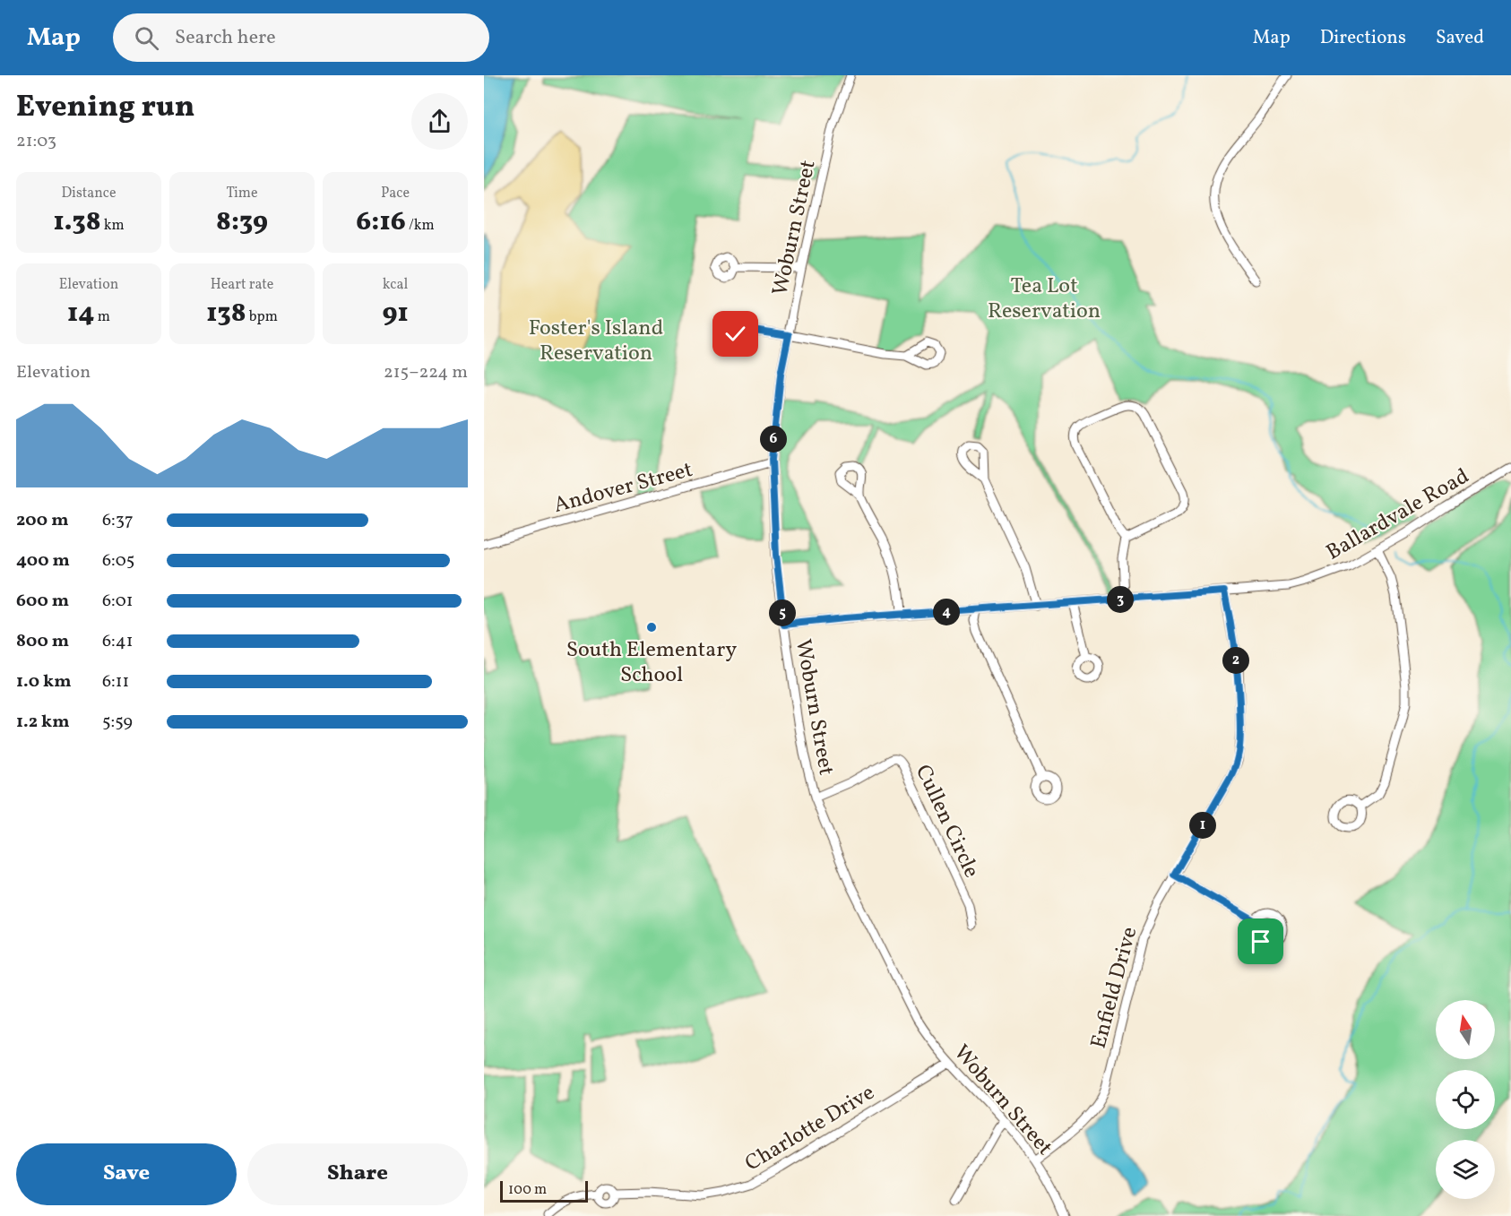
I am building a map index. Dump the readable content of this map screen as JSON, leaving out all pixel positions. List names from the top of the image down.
{
  "streets": {
    "street": [
      "Woburn Street",
      "Andover Street",
      "Ballardvale Road",
      "Cullen Circle",
      "Enfield Drive",
      "Charlotte Drive"
    ]
  },
  "crossings": [
    ["Woburn Street", "Andover Street"],
    ["Woburn Street", "Ballardvale Road"],
    ["Woburn Street", "Cullen Circle"],
    ["Woburn Street", "Enfield Drive"],
    ["Woburn Street", "Charlotte Drive"],
    ["Ballardvale Road", "Enfield Drive"]
  ],
  "parks": ["Tea Lot Reservation", "Foster's Island Reservation"],
  "places": ["South Elementary School"],
  "scale_bar": "100 m",
  "north": "top",
  "page": {
    "header": "Map",
    "search": "Search here",
    "nav": ["Map", "Directions", "Saved"],
    "heading": ["Evening run", "21:03"],
    "stats": [
      ["Distance", "1.38 km"],
      ["Time", "8:39"],
      ["Pace", "6:16 /km"],
      ["Elevation", "14 m"],
      ["Heart rate", "138 bpm"],
      ["kcal", "91"]
    ],
    "chart": ["Elevation", "215–224 m"],
    "pins": [
      "6",
      "3",
      "4",
      "5",
      "2",
      "1"
    ],
    "list": [
      {
        "name": "200 m",
        "note": "6:37"
      },
      {
        "name": "400 m",
        "note": "6:05"
      },
      {
        "name": "600 m",
        "note": "6:01"
      },
      {
        "name": "800 m",
        "note": "6:41"
      },
      {
        "name": "1.0 km",
        "note": "6:11"
      },
      {
        "name": "1.2 km",
        "note": "5:59"
      }
    ],
    "buttons": ["Save", "Share"],
    "scale": "100 m"
  }
}
